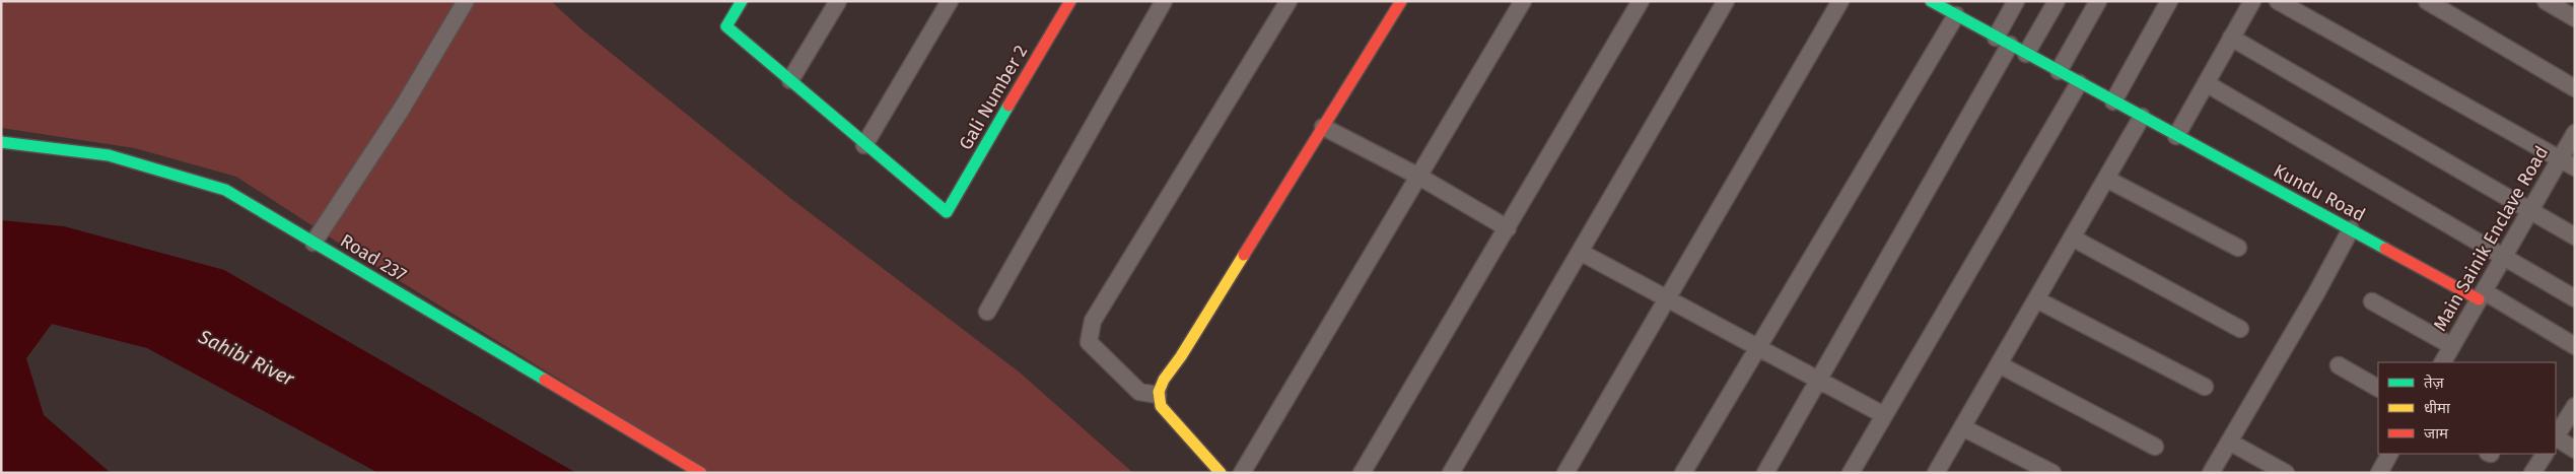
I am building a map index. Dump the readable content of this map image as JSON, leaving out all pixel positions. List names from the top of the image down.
{
  "streets": {
    "street": [
      "Gali Number 2",
      "Kundu Road",
      "Main Sainik Enclave Road",
      "Road 237"
    ]
  },
  "crossings": [
    ["Kundu Road", "Main Sainik Enclave Road"]
  ],
  "water": ["Sahibi River"],
  "legend": ["तेज़", "धीमा", "जाम"]
}
